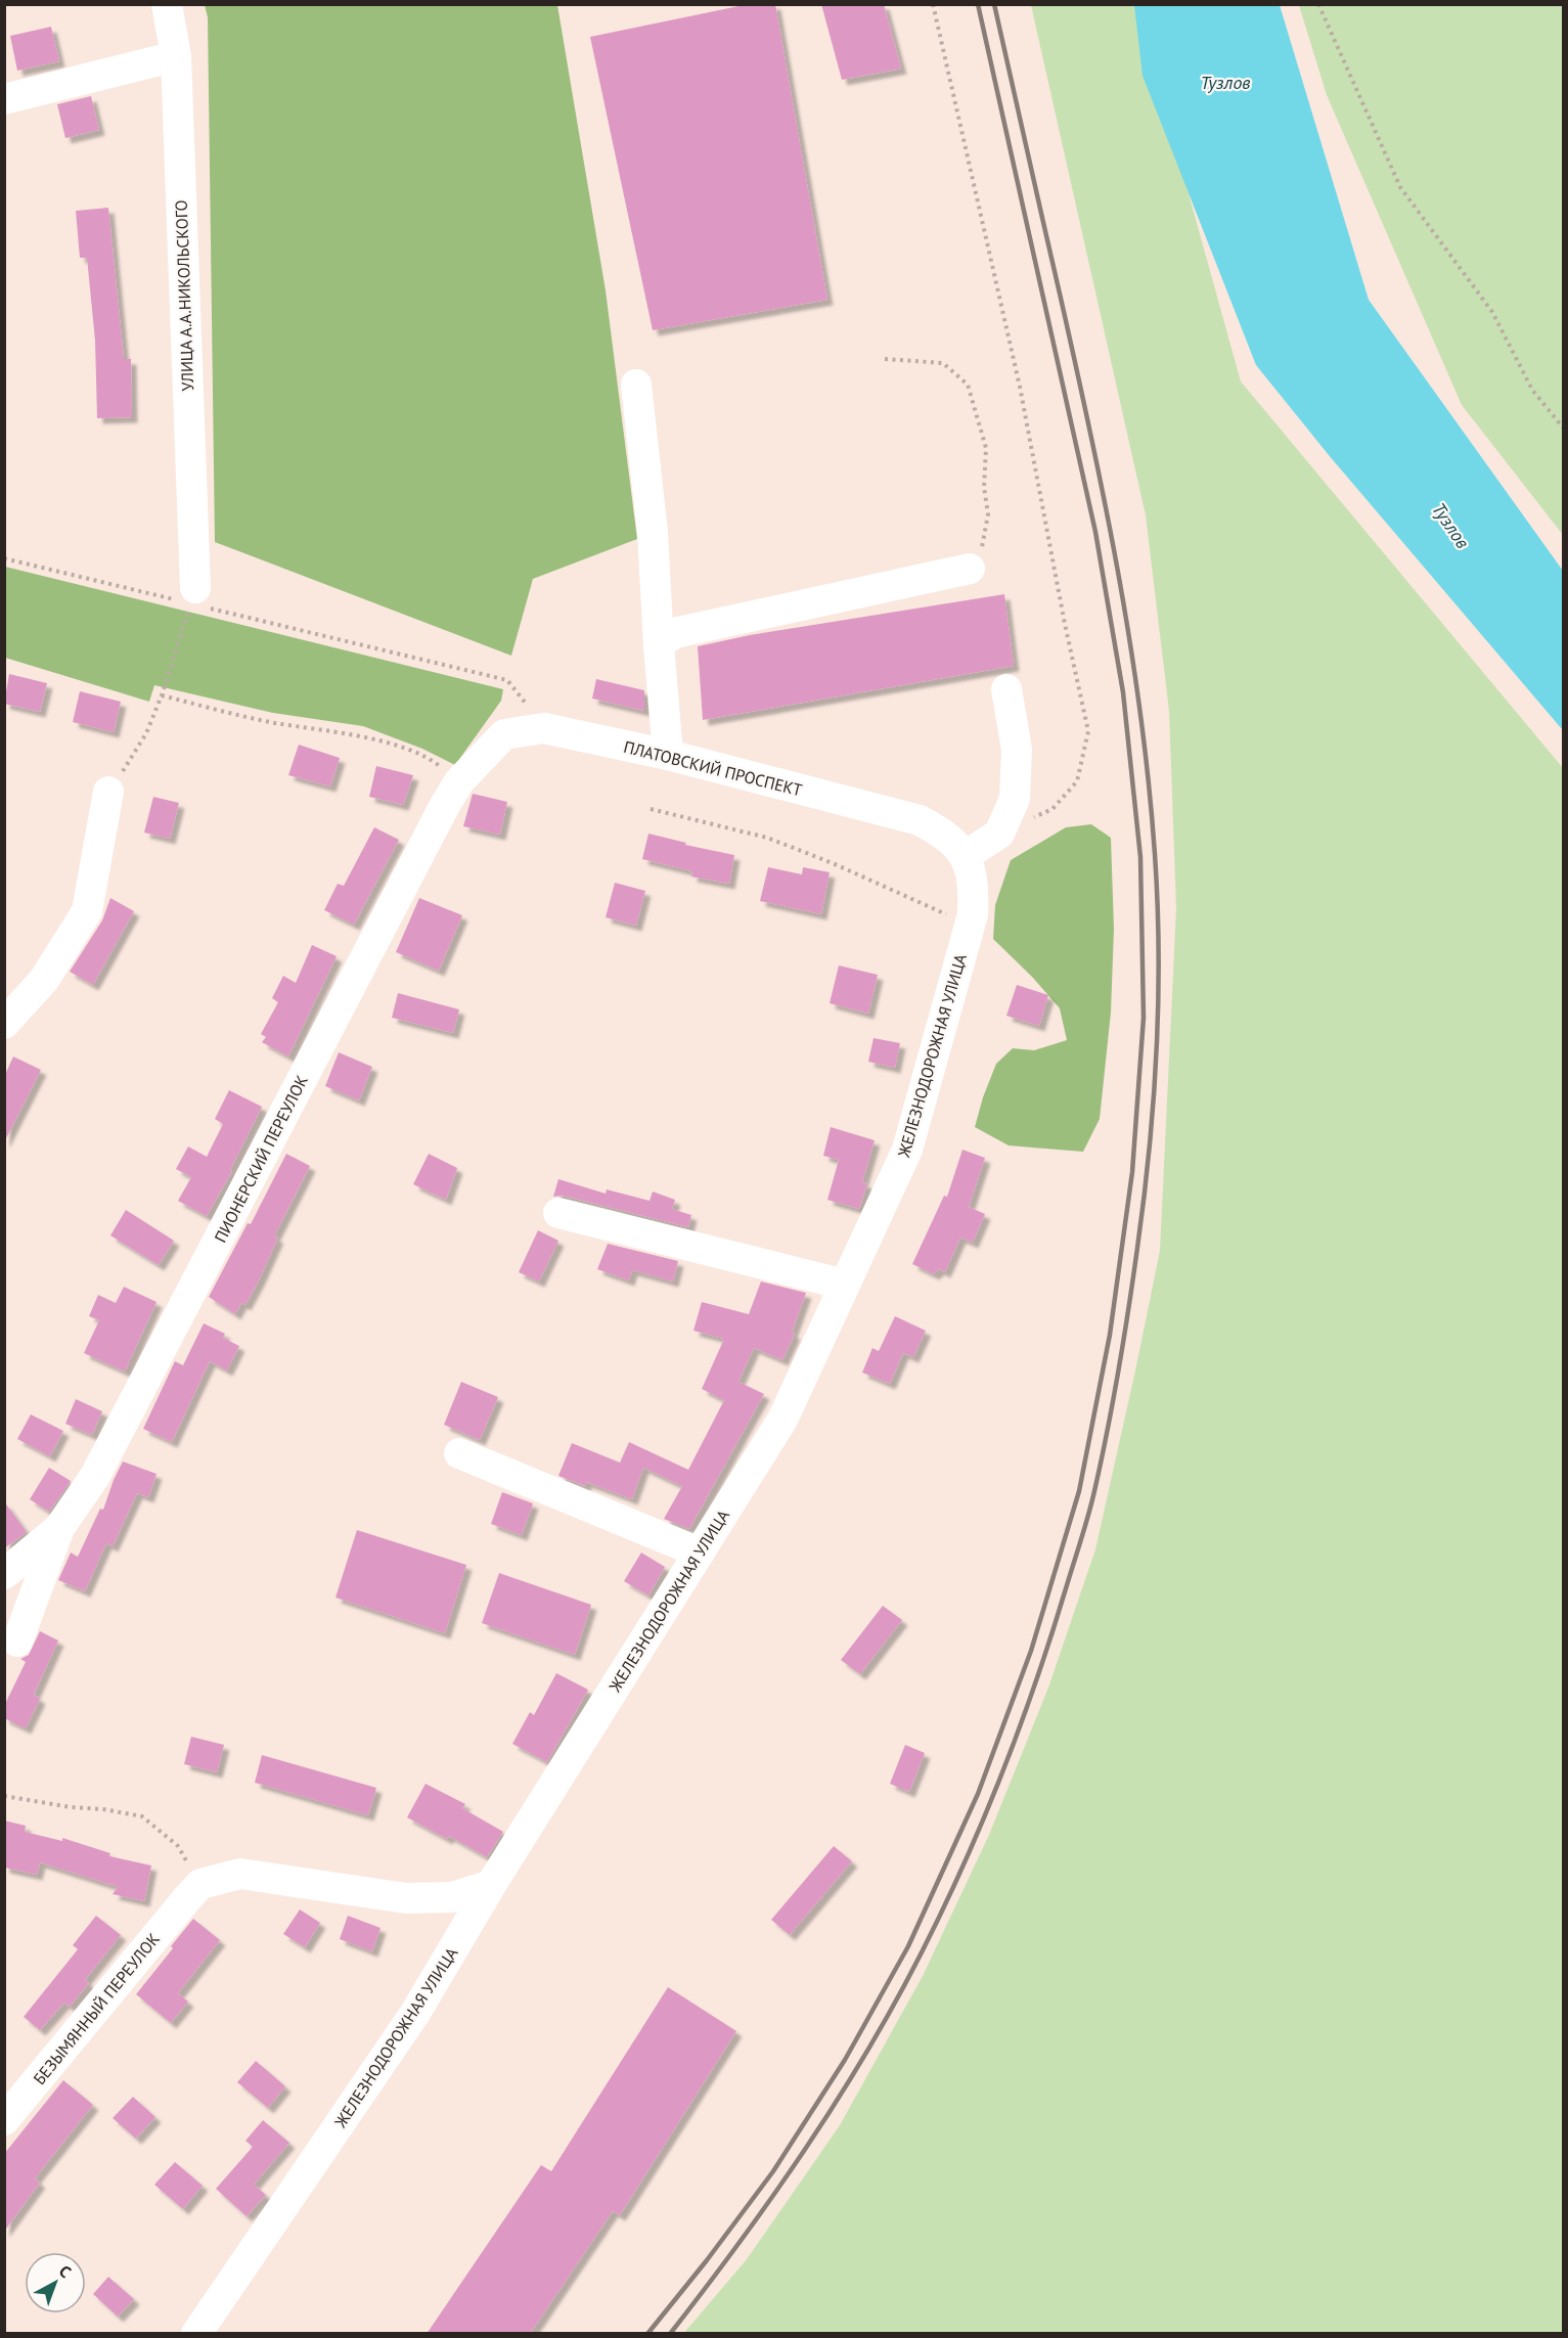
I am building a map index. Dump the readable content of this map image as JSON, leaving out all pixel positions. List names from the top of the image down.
{
  "streets": {
    "street": [
      "УЛИЦА А.А.НИКОЛЬСКОГО",
      "ПЛАТОВСКИЙ ПРОСПЕКТ",
      "ЖЕЛЕЗНОДОРОЖНАЯ УЛИЦА",
      "ПИОНЕРСКИЙ ПЕРЕУЛОК",
      "БЕЗЫМЯННЫЙ ПЕРЕУЛОК"
    ]
  },
  "crossings": [
    ["ПЛАТОВСКИЙ ПРОСПЕКТ", "ЖЕЛЕЗНОДОРОЖНАЯ УЛИЦА"],
    ["ПЛАТОВСКИЙ ПРОСПЕКТ", "ПИОНЕРСКИЙ ПЕРЕУЛОК"]
  ],
  "water": ["Тузлов"],
  "north": "top right"
}
